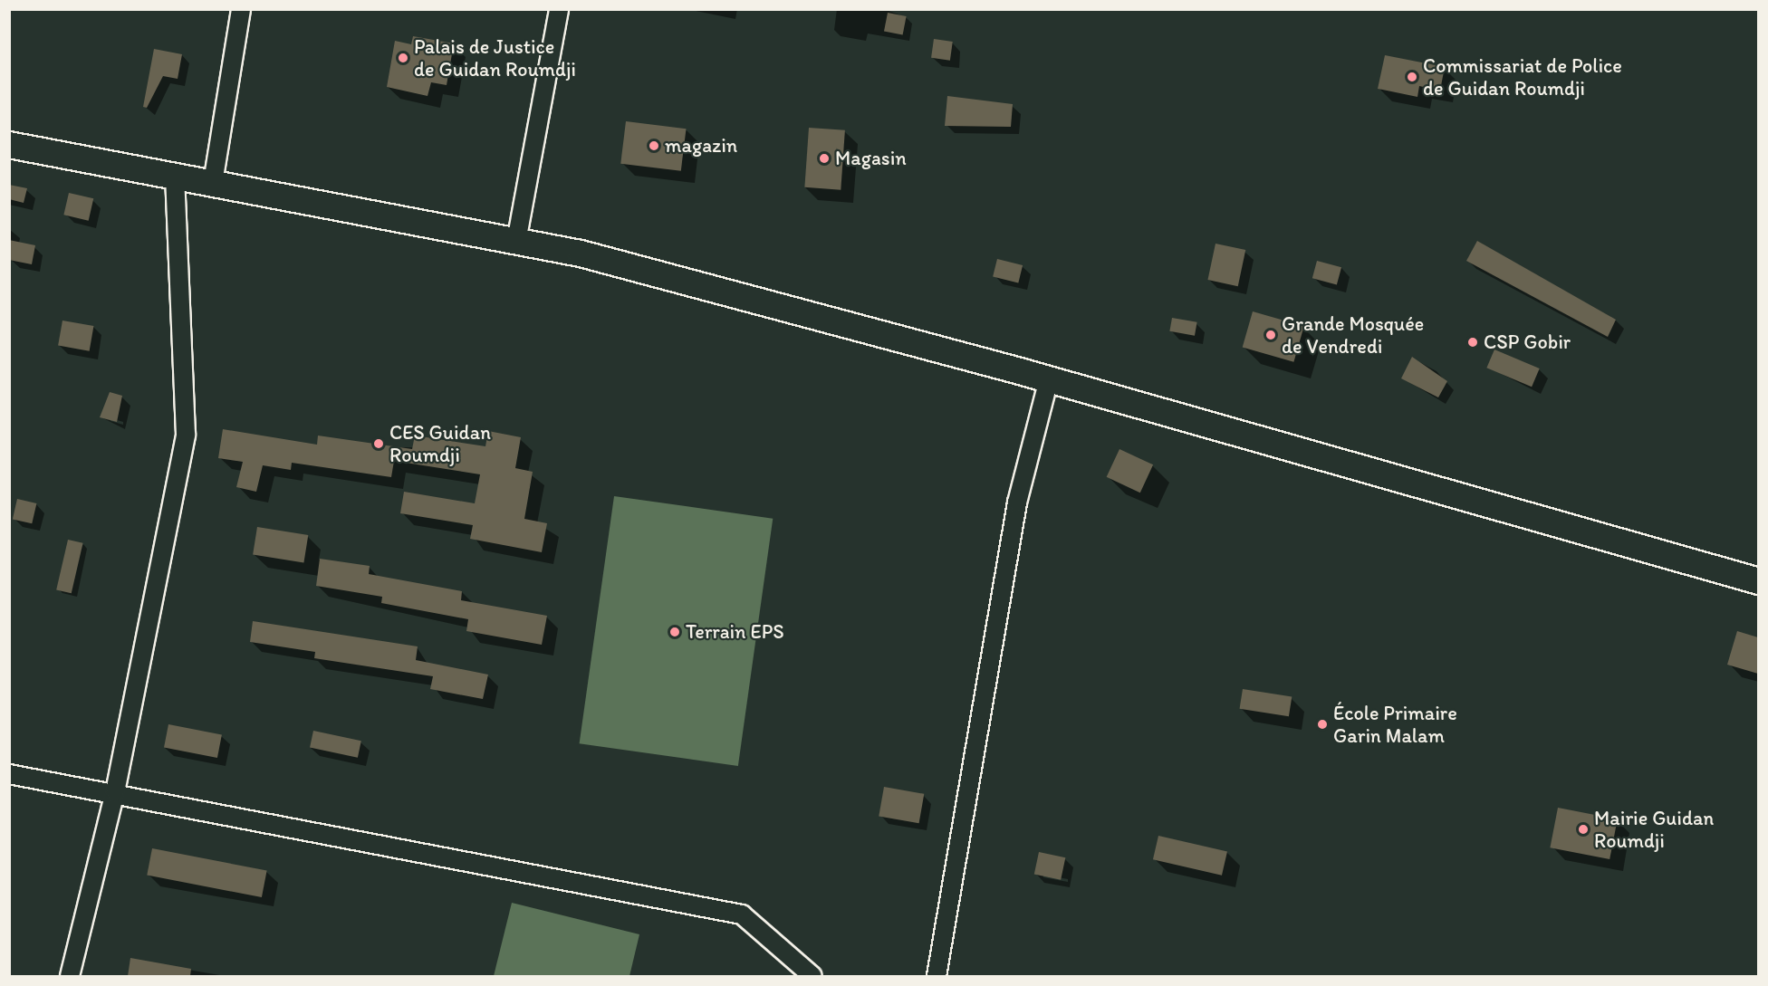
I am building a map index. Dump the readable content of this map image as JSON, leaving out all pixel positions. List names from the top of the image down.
{
  "places": [
    "Palais de Justice de Guidan Roumdji",
    "Commissariat de Police de Guidan Roumdji",
    "magazin",
    "Magasin",
    "Grande Mosquée de Vendredi",
    "CSP Gobir",
    "CES Guidan Roumdji",
    "Terrain EPS",
    "École Primaire Garin Malam",
    "Mairie Guidan Roumdji"
  ]
}
